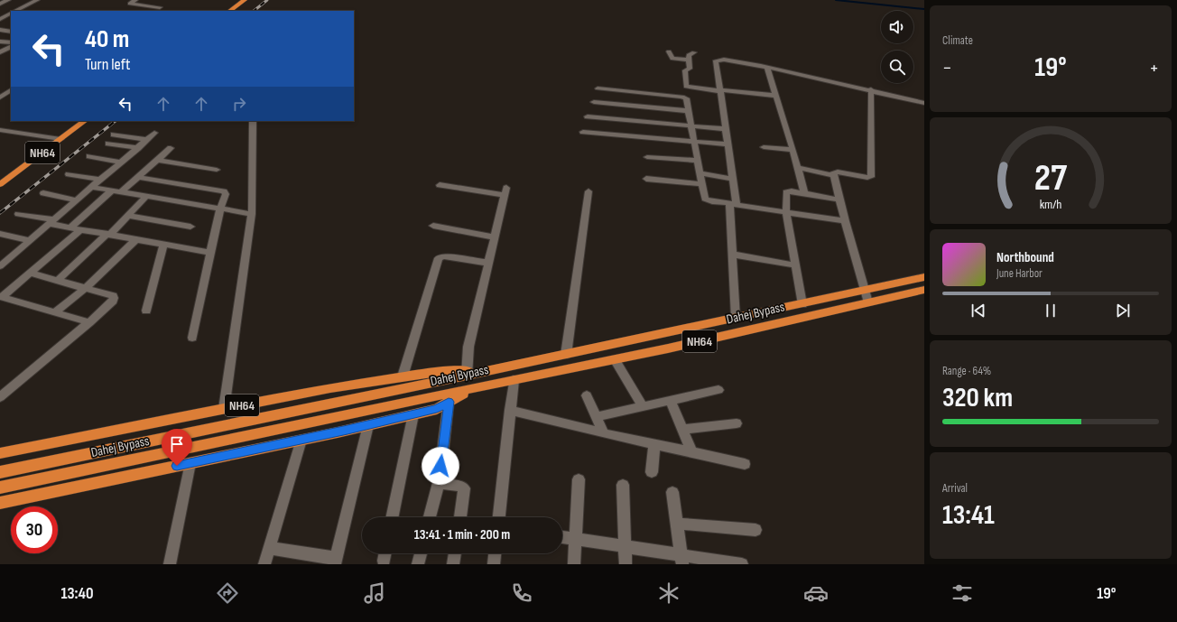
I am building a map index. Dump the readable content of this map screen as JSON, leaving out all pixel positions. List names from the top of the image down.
{
  "streets": {
    "highway": ["NH64", "Dahej Bypass"]
  },
  "crossings": [
    ["NH64", "Dahej Bypass"]
  ],
  "page": {
    "tile": [
      "Climate",
      ["Range · 64%", "320 km"],
      ["Arrival", "13:41"]
    ],
    "turn": ["40 m", "Turn left"],
    "heat": ["−", "19°", "+"],
    "song": ["Northbound", "June Harbor"],
    "limit": "30",
    "trip": "13:41 · 1 min · 200 m",
    "tabs": ["13:40", "19°"],
    "gauge": ["27", "km/h"]
  }
}
